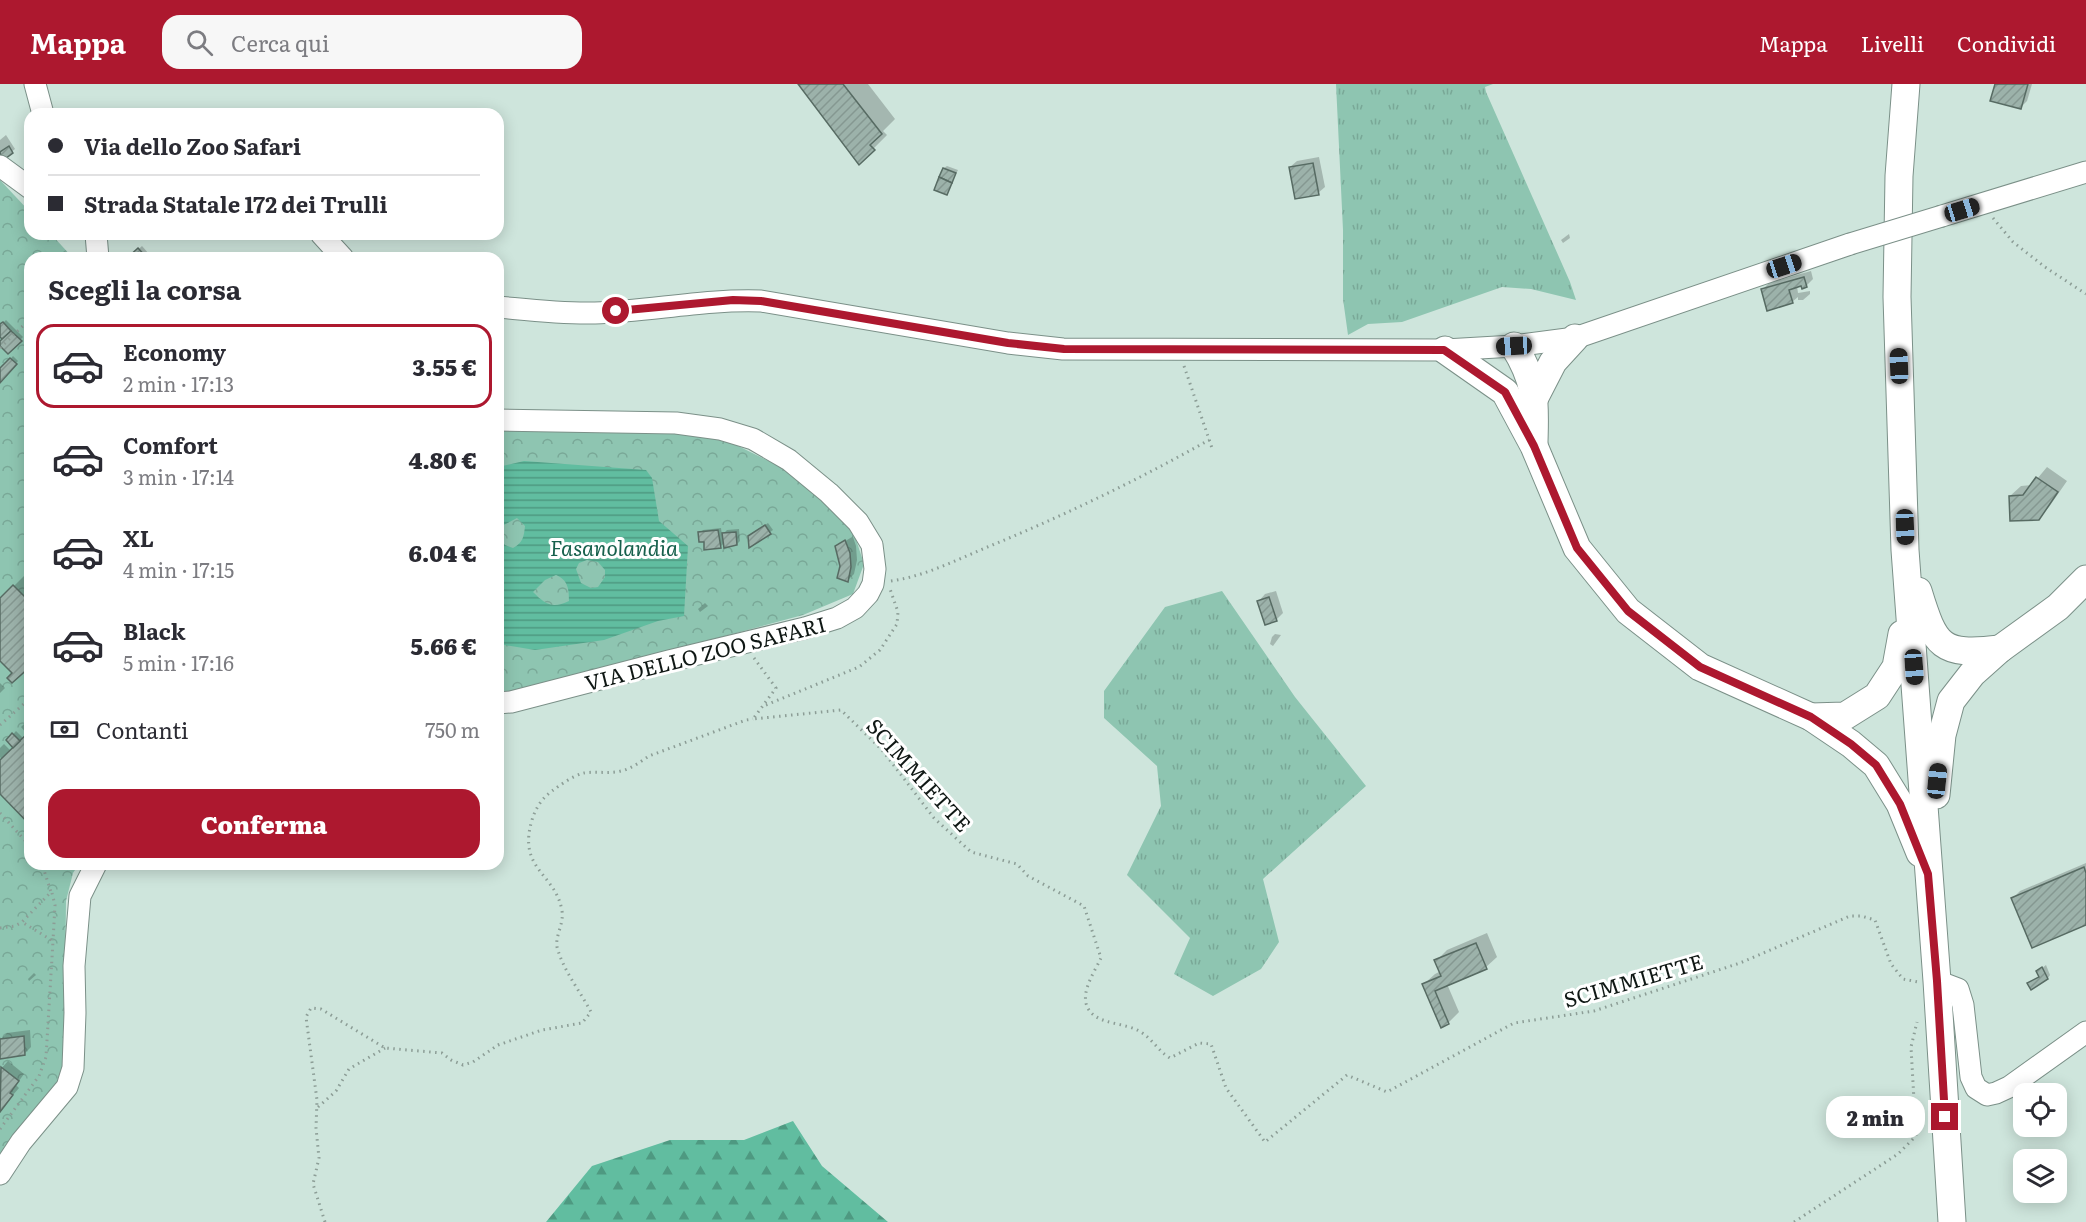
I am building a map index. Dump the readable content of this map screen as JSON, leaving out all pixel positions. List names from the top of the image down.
{
  "streets": {
    "street": ["VIA DELLO ZOO SAFARI"],
    "path": ["SCIMMIETTE"]
  },
  "parks": ["Fasanolandia"],
  "page": {
    "header": "Mappa",
    "search": "Cerca qui",
    "nav": ["Mappa", "Livelli", "Condividi"],
    "banner": ["Via dello Zoo Safari", "Strada Statale 172 dei Trulli"],
    "heading": "Scegli la corsa",
    "list": [
      {
        "name": "Economy",
        "note": "2 min · 17:13",
        "value": "3.55 €"
      },
      {
        "name": "Comfort",
        "note": "3 min · 17:14",
        "value": "4.80 €"
      },
      {
        "name": "XL",
        "note": "4 min · 17:15",
        "value": "6.04 €"
      },
      {
        "name": "Black",
        "note": "5 min · 17:16",
        "value": "5.66 €"
      }
    ],
    "pay": ["Contanti", "750 m"],
    "buttons": "Conferma",
    "bubble": "2 min"
  }
}
